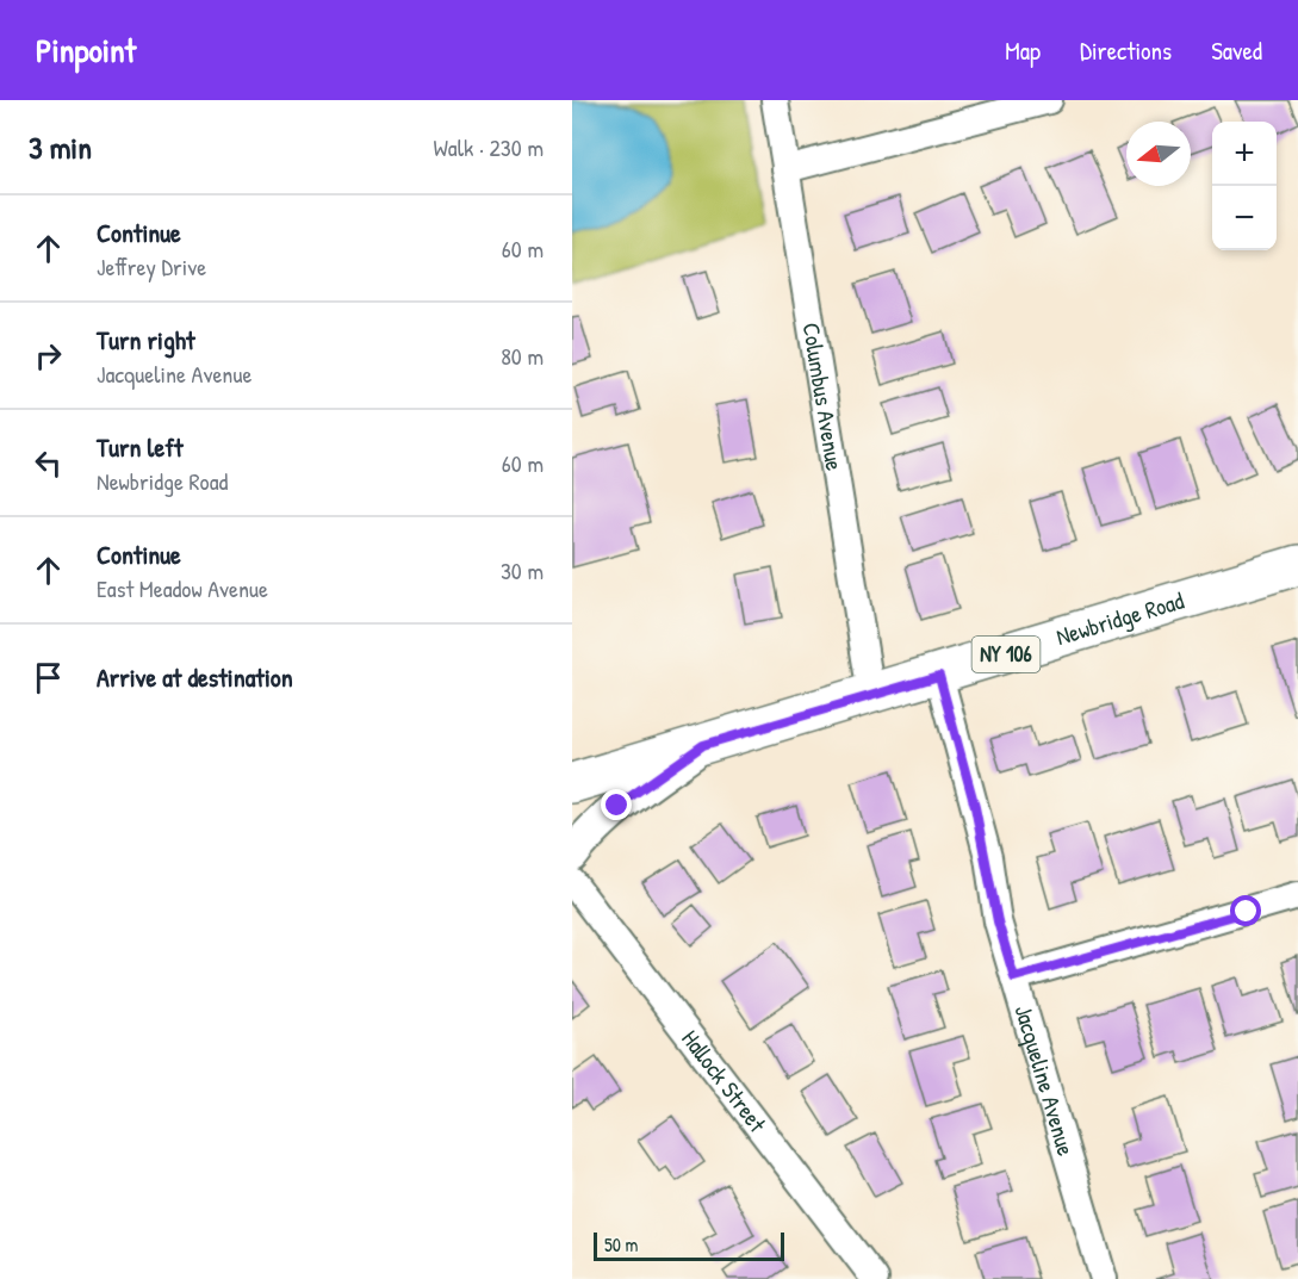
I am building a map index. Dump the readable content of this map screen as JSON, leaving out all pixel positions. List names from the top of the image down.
{
  "streets": {
    "main road": ["Newbridge Road", "NY 106"],
    "street": ["Columbus Avenue", "Hallock Street", "Jacqueline Avenue"]
  },
  "crossings": [
    ["Columbus Avenue", "Newbridge Road"],
    ["Newbridge Road", "Jacqueline Avenue"]
  ],
  "scale_bar": "50 m",
  "north": "left",
  "page": {
    "header": "Pinpoint",
    "nav": ["Map", "Directions", "Saved"],
    "heading": ["3 min", "Walk · 230 m"],
    "map_buttons": ["+", "−"],
    "list": [
      ["Continue", "Jeffrey Drive", "60 m"],
      ["Turn right", "Jacqueline Avenue", "80 m"],
      ["Turn left", "Newbridge Road", "60 m"],
      ["Continue", "East Meadow Avenue", "30 m"],
      "Arrive at destination"
    ],
    "scale": "50 m"
  }
}
